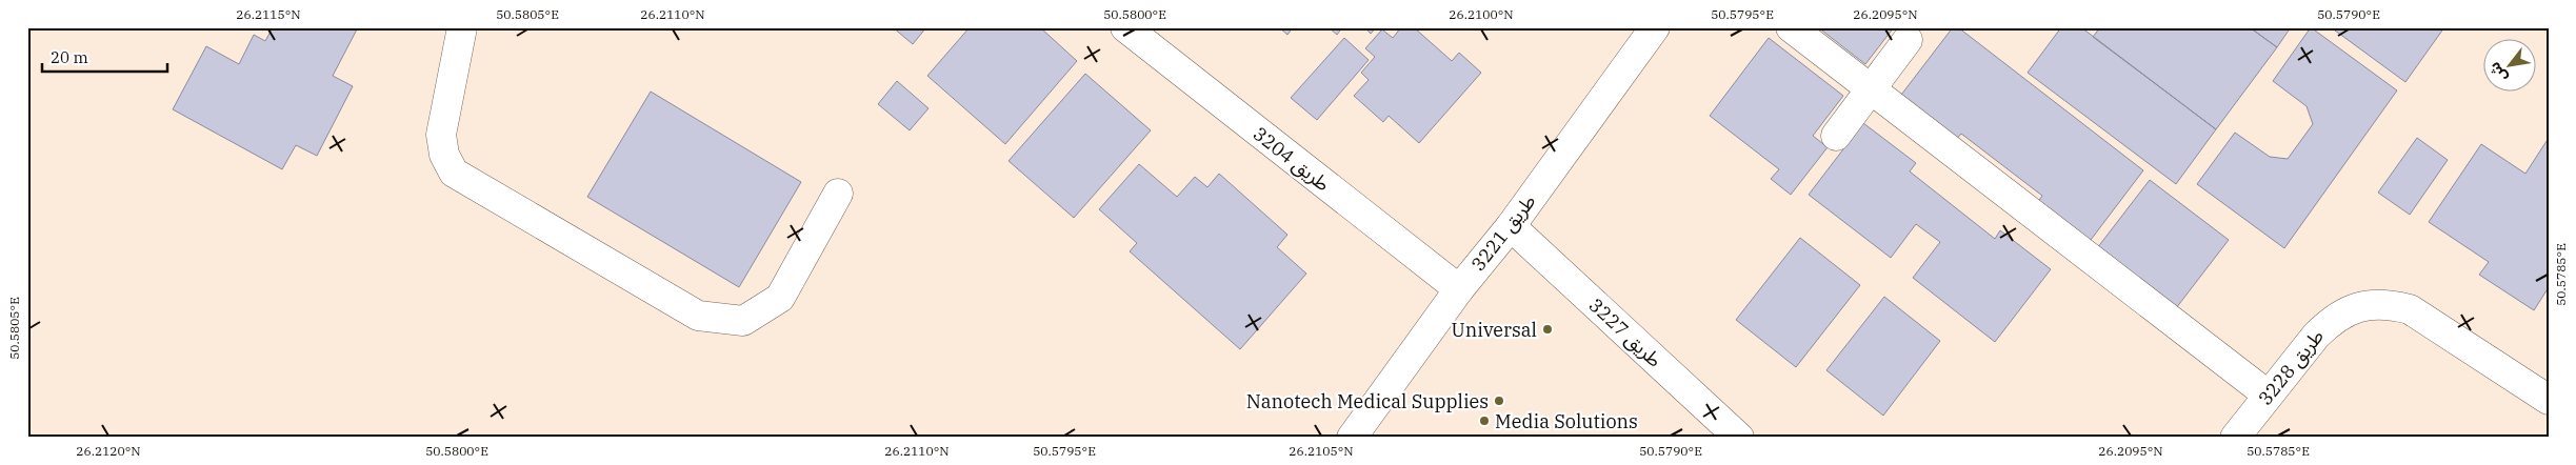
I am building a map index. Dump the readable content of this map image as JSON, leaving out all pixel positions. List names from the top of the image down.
{
  "streets": {
    "street": [
      "طريق 3204",
      "طريق 3221",
      "طريق 3227",
      "طريق 3228"
    ]
  },
  "crossings": [
    ["طريق 3204", "طريق 3221"],
    ["طريق 3221", "طريق 3227"]
  ],
  "places": ["Universal", "Nanotech Medical Supplies", "Media Solutions"],
  "scale_bar": "20 m",
  "north": "bottom left",
  "coordinates": [
    "26.2115°N",
    "50.5805°E",
    "26.2110°N",
    "50.5800°E",
    "26.2100°N",
    "50.5795°E",
    "26.2095°N",
    "50.5790°E",
    "50.5785°E",
    "26.2120°N",
    "26.2105°N"
  ]
}
